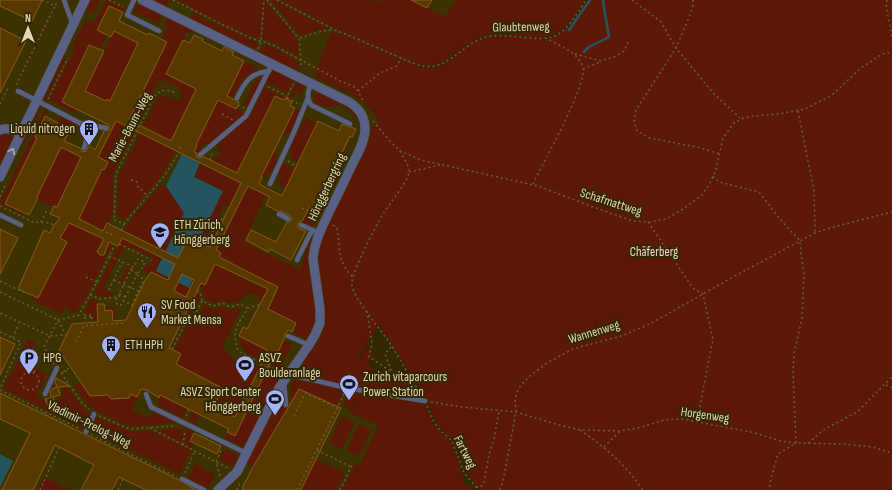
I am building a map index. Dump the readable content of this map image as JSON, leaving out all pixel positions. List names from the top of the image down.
{
  "streets": {
    "street": ["Hönggerbergring"],
    "path": [
      "Glaubtenweg",
      "Marie-Baum-Weg",
      "Schafmattweg",
      "Wannenweg",
      "Horgenweg",
      "Vladimir-Prelog-Weg",
      "Fartweg"
    ]
  },
  "crossings": [
    ["Hönggerbergring", "Schafmattweg"],
    ["Wannenweg", "Horgenweg"]
  ],
  "parks": ["Chäferberg"],
  "places": {
    "building": ["Liquid nitrogen", "ETH HPH"],
    "school or university": ["ETH Zürich, Hönggerberg"],
    "restaurant": ["SV Food Market Mensa"],
    "parking": ["HPG"],
    "sports": ["ASVZ Boulderanlage", "Zurich vitaparcours Power Station", "ASVZ Sport Center Hönggerberg"]
  },
  "north": "top"
}
